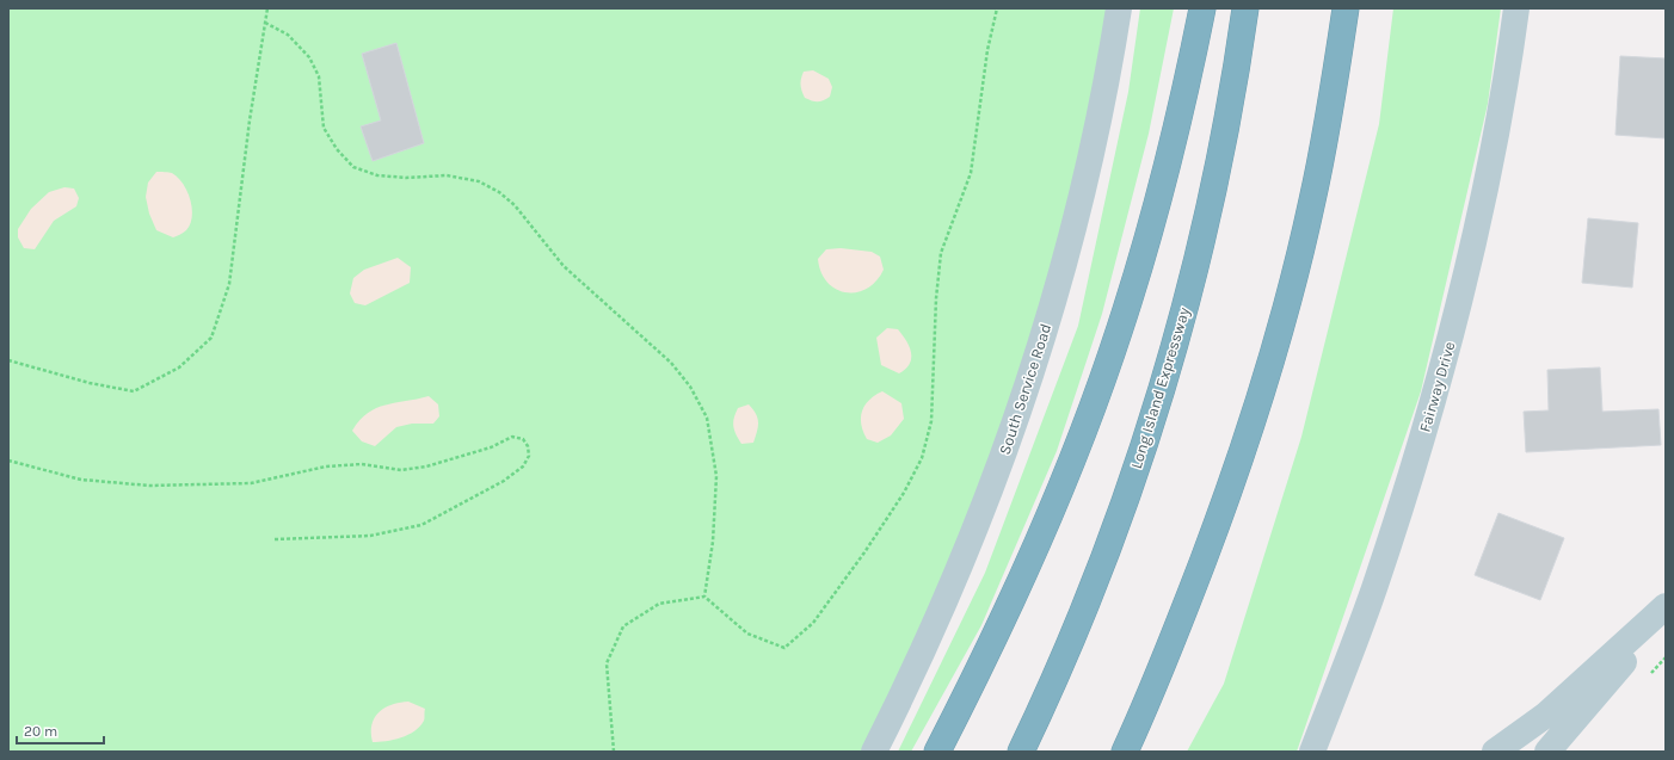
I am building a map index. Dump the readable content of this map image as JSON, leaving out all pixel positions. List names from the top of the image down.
{
  "streets": {
    "highway": ["Long Island Expressway"],
    "main road": ["Fairway Drive", "South Service Road"]
  },
  "scale_bar": "20 m"
}
